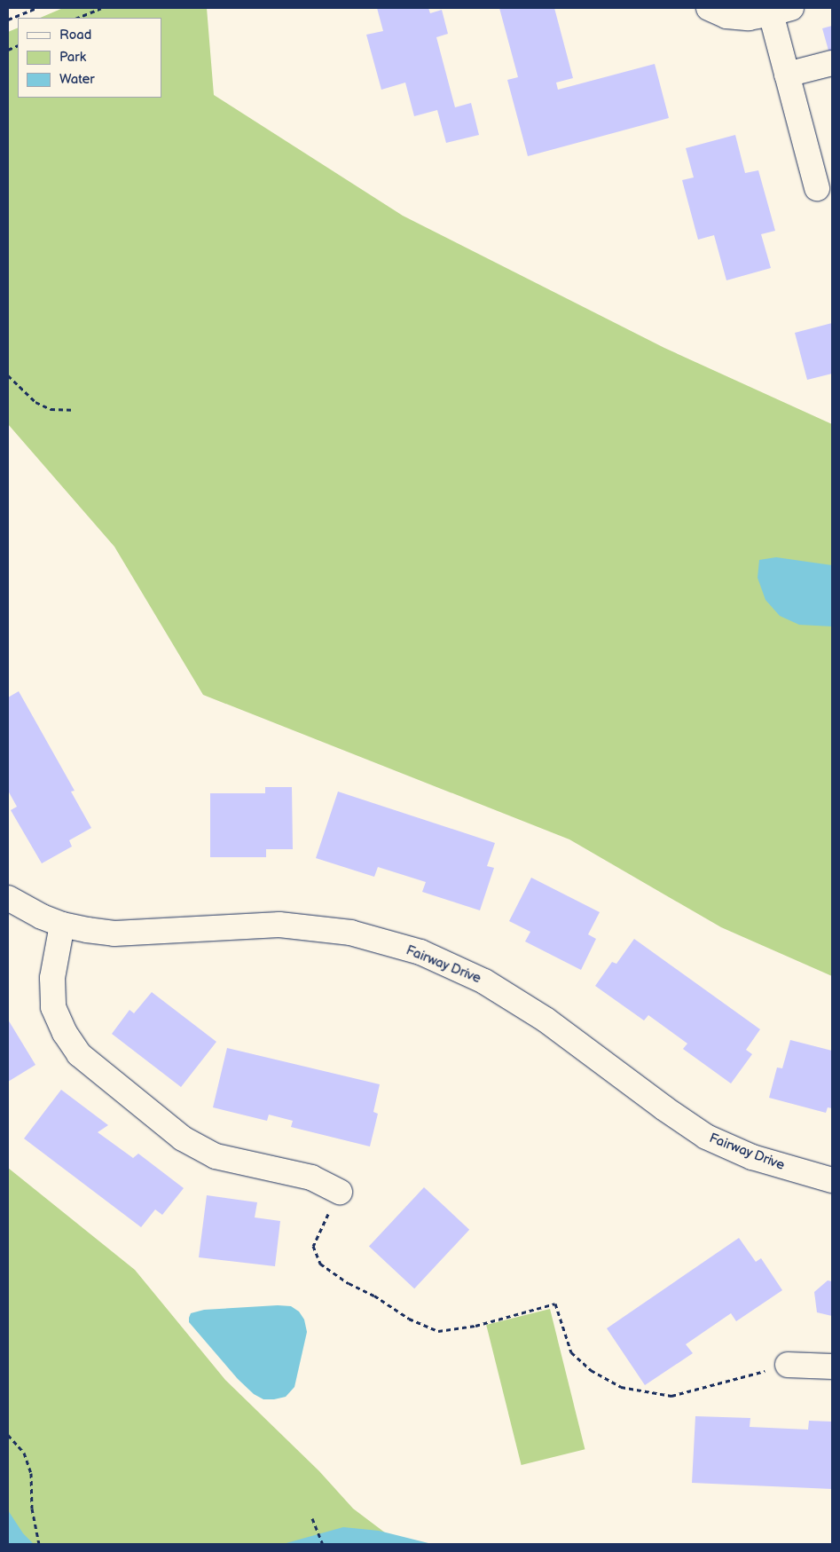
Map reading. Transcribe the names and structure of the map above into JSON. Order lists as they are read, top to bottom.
{
  "streets": {
    "street": ["Fairway Drive"]
  },
  "legend": ["Road", "Park", "Water"]
}
